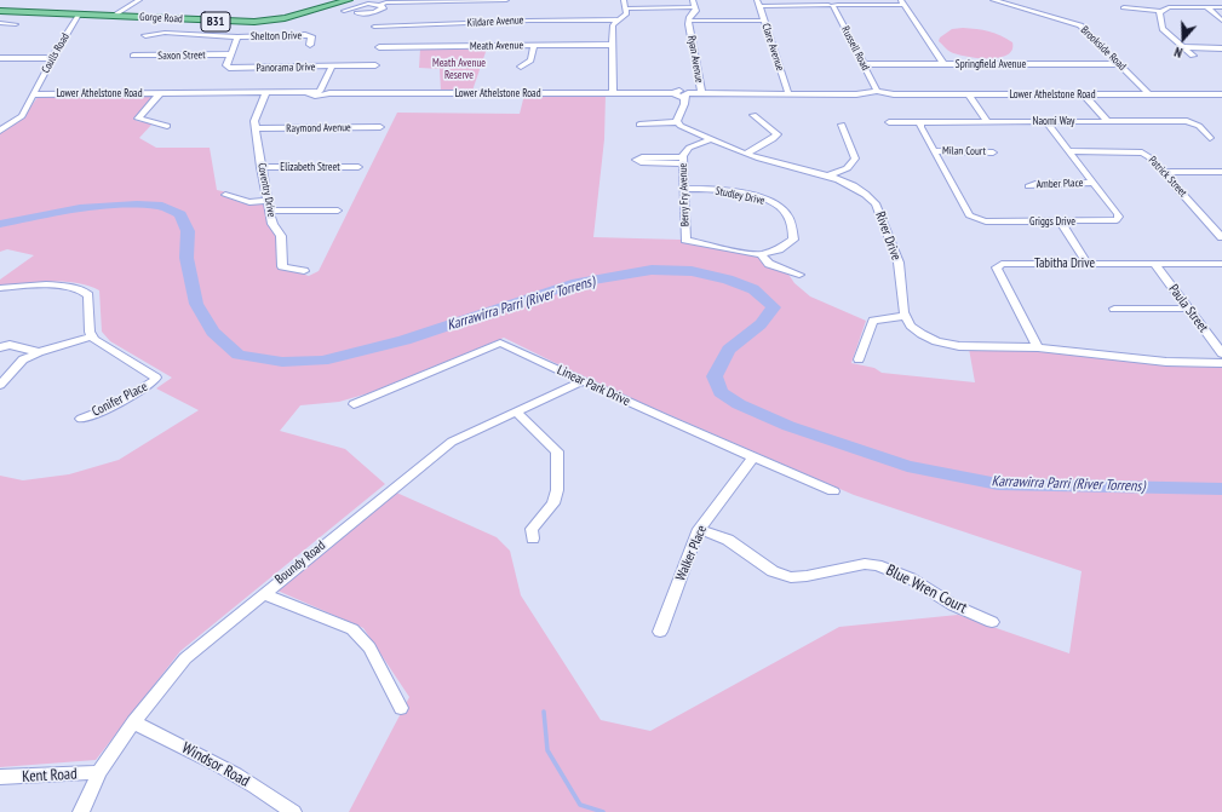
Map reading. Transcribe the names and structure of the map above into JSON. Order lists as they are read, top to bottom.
{
  "streets": {
    "main road": ["Gorge Road", "B31"],
    "street": [
      "Kildare Avenue",
      "Shelton Drive",
      "Meath Avenue",
      "Clare Avenue",
      "Russell Road",
      "Brookside Road",
      "Coulls Road",
      "Saxon Street",
      "Ryan Avenue",
      "Springfield Avenue",
      "Panorama Drive",
      "Lower Athelstone Road",
      "Naomi Way",
      "Raymond Avenue",
      "Milan Court",
      "Elizabeth Street",
      "Patrick Street",
      "Amber Place",
      "Coventry Drive",
      "Berry Fry Avenue",
      "Studley Drive",
      "Griggs Drive",
      "River Drive",
      "Tabitha Drive",
      "Paula Street",
      "Linear Park Drive",
      "Conifer Place",
      "Walker Place",
      "Boundy Road",
      "Blue Wren Court",
      "Windsor Road",
      "Kent Road"
    ]
  },
  "crossings": [
    ["Gorge Road", "Coulls Road"],
    ["Clare Avenue", "Lower Athelstone Road"],
    ["Russell Road", "Springfield Avenue"],
    ["Russell Road", "Lower Athelstone Road"],
    ["Brookside Road", "Springfield Avenue"],
    ["Brookside Road", "Lower Athelstone Road"],
    ["Coulls Road", "Lower Athelstone Road"],
    ["Saxon Street", "Panorama Drive"],
    ["Ryan Avenue", "Lower Athelstone Road"],
    ["Lower Athelstone Road", "Coventry Drive"],
    ["Naomi Way", "Griggs Drive"],
    ["Raymond Avenue", "Coventry Drive"],
    ["Milan Court", "Griggs Drive"],
    ["Elizabeth Street", "Coventry Drive"],
    ["Patrick Street", "Griggs Drive"],
    ["Amber Place", "Griggs Drive"],
    ["Berry Fry Avenue", "Studley Drive"],
    ["Berry Fry Avenue", "River Drive"],
    ["Tabitha Drive", "Paula Street"],
    ["Linear Park Drive", "Walker Place"],
    ["Linear Park Drive", "Boundy Road"],
    ["Walker Place", "Blue Wren Court"],
    ["Boundy Road", "Windsor Road"],
    ["Boundy Road", "Kent Road"]
  ],
  "water": ["Karrawirra Parri (River Torrens)"],
  "parks": ["Meath Avenue Reserve"],
  "north": "bottom"
}
